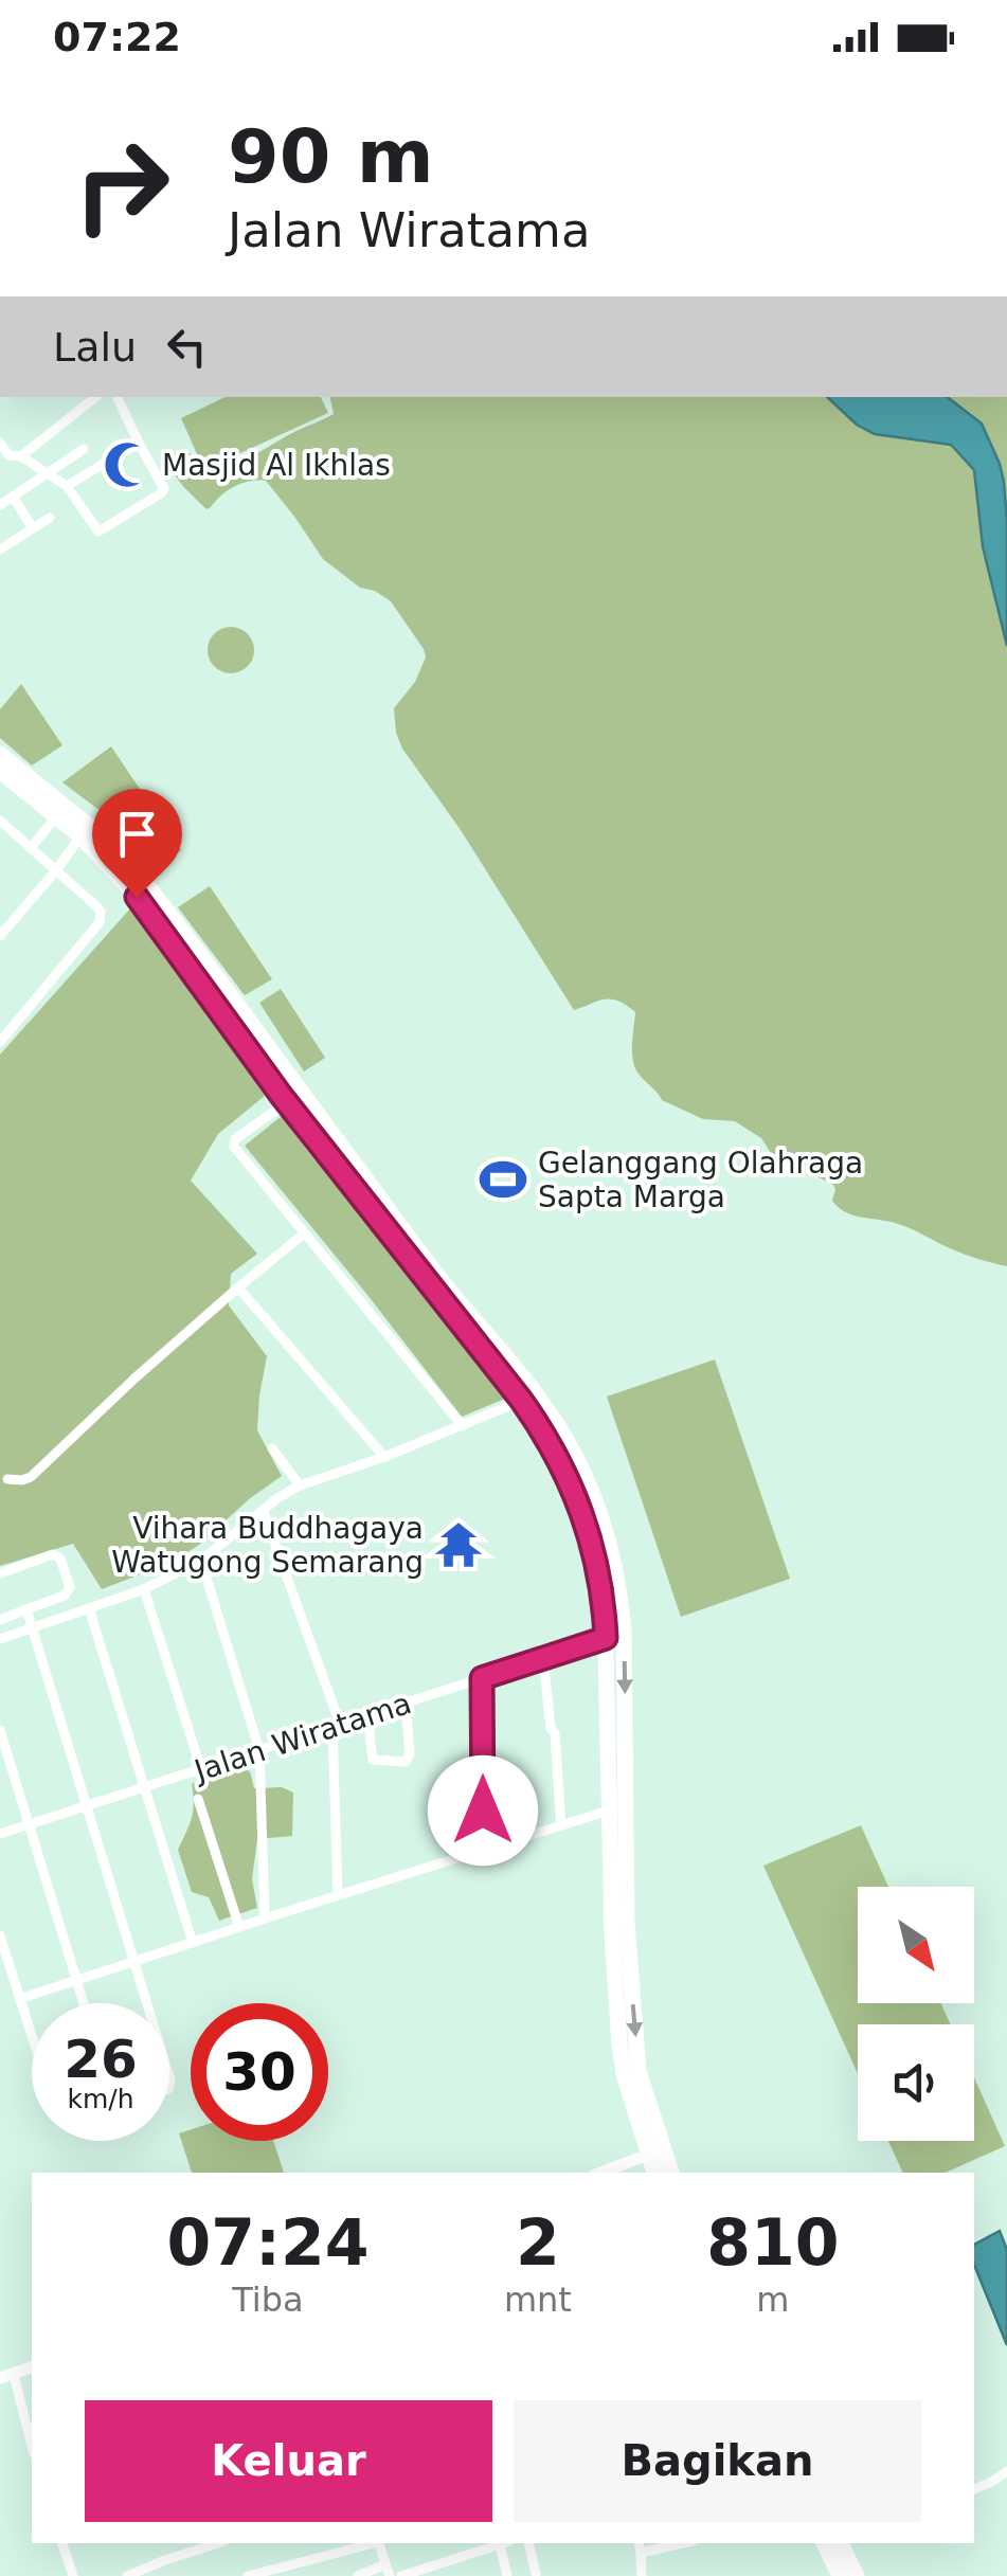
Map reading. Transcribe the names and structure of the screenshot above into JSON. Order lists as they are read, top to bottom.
{
  "streets": {
    "street": ["Jalan Wiratama"]
  },
  "places": {
    "mosque": ["Masjid Al Ikhlas"],
    "sports": ["Gelanggang Olahraga Sapta Marga"],
    "temple": ["Vihara Buddhagaya Watugong Semarang"]
  },
  "north": "bottom right",
  "page": {
    "status": "07:22",
    "turn": ["90 m", "Jalan Wiratama"],
    "then": "Lalu",
    "speed": "26 km/h",
    "limit": "30",
    "eta": [
      "07:24",
      "Tiba",
      "2",
      "mnt",
      "810",
      "m"
    ],
    "buttons": ["Keluar", "Bagikan"]
  }
}
